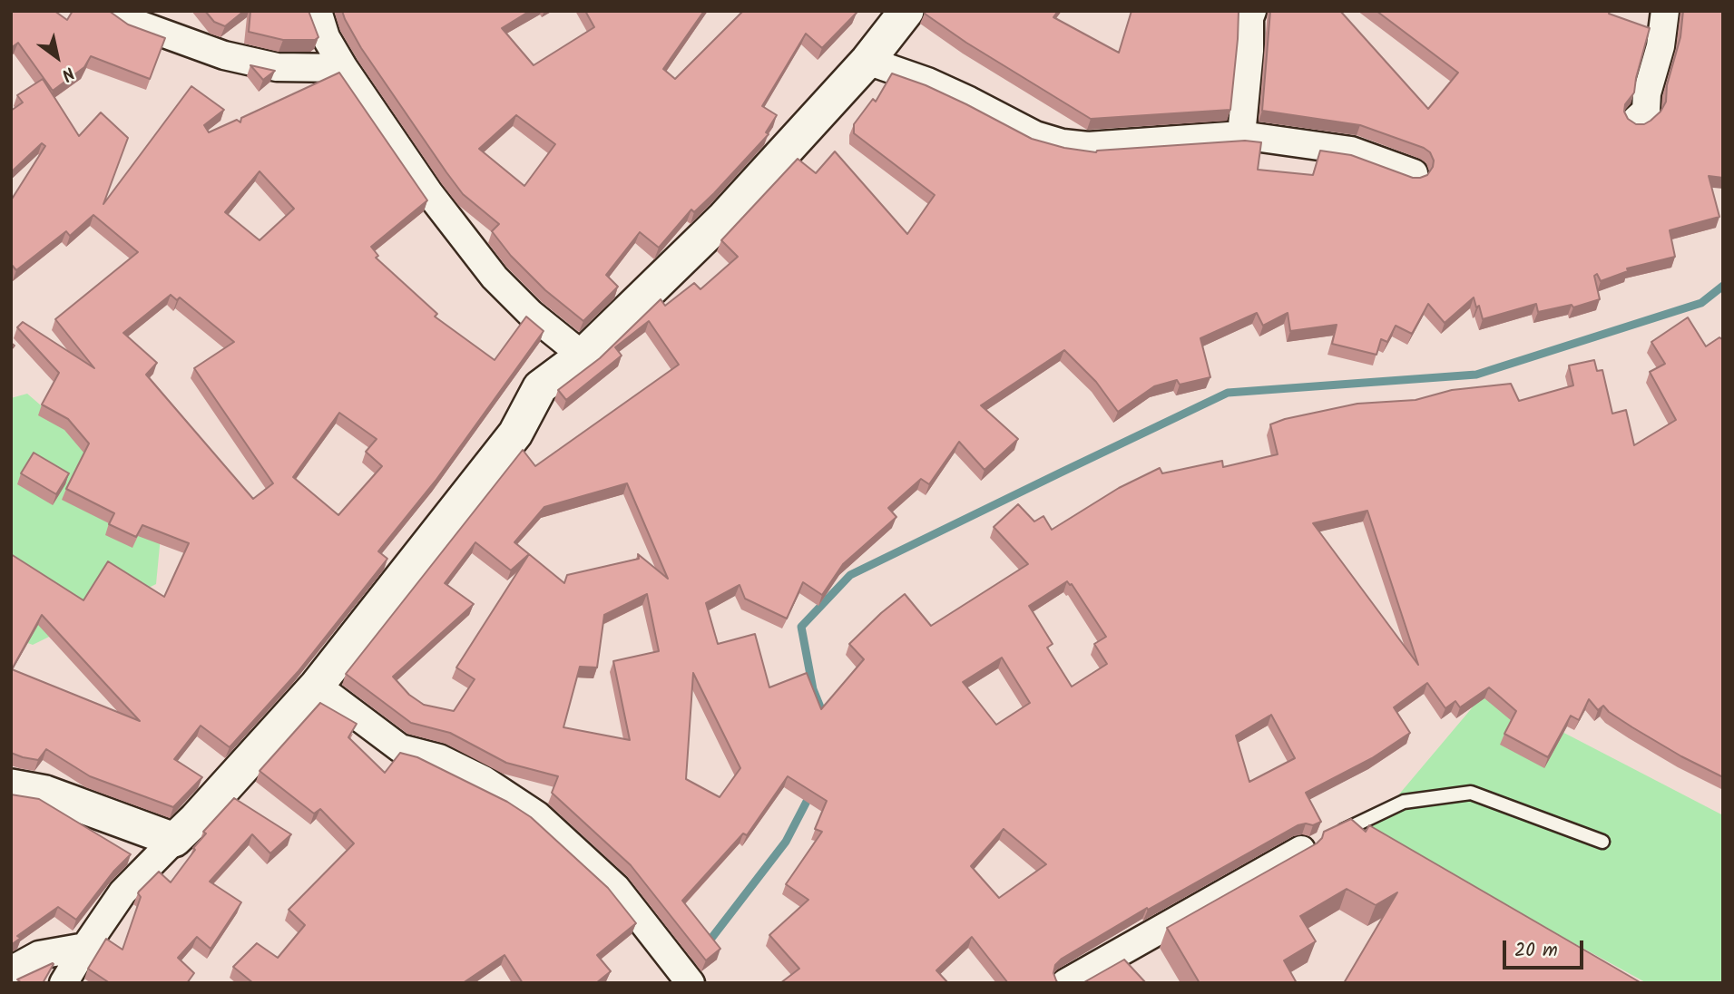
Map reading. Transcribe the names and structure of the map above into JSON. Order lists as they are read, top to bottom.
{
  "scale_bar": "20 m",
  "north": "bottom right"
}
